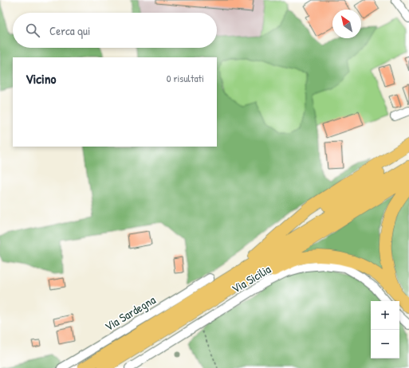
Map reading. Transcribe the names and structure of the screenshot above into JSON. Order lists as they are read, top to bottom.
{
  "streets": {
    "street": ["Via Sicilia", "Via Sardegna"]
  },
  "north": "top left",
  "page": {
    "search": "Cerca qui",
    "heading": ["Vicino", "0 risultati"],
    "map_buttons": ["+", "−"]
  }
}
